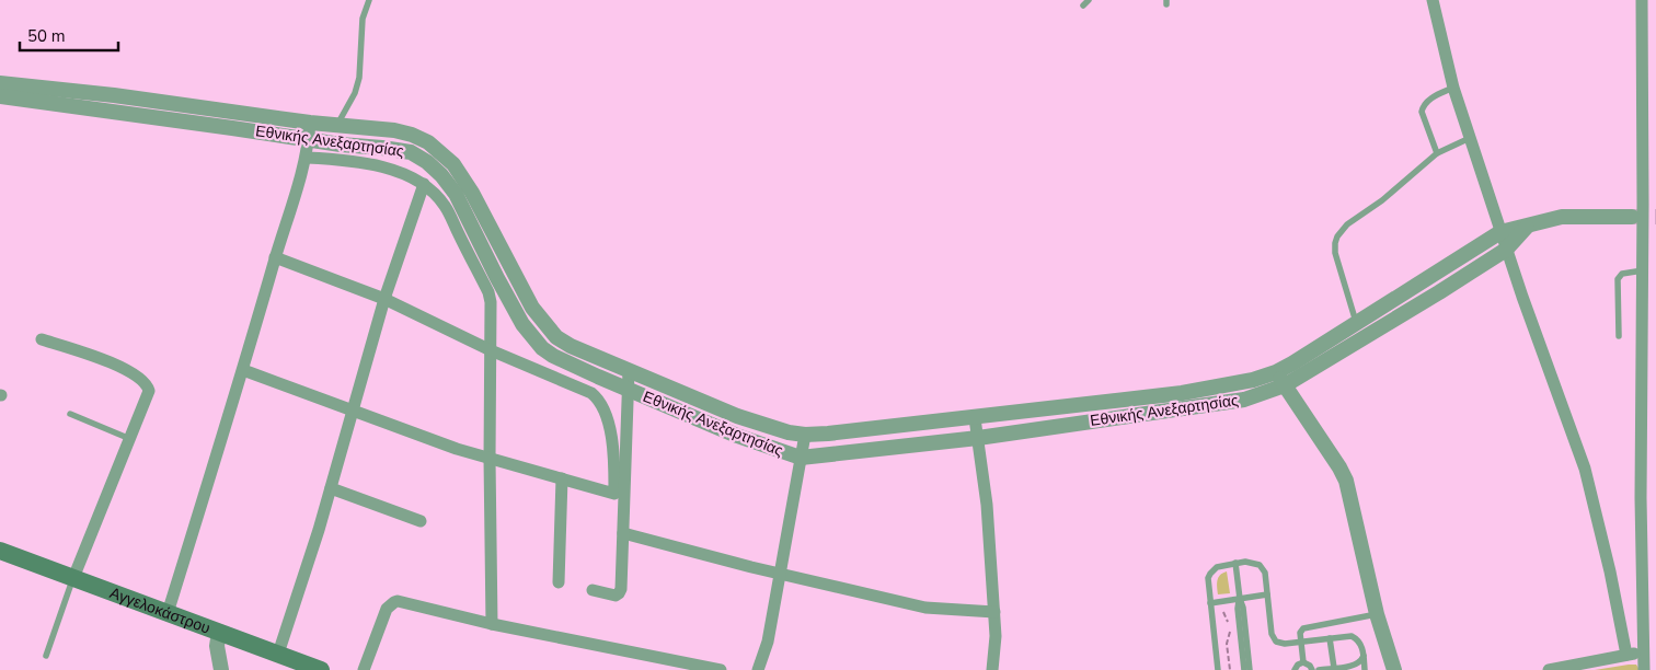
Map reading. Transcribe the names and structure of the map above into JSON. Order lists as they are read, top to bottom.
{
  "streets": {
    "main road": ["Αγγελοκάστρου"],
    "street": ["Εθνικής Ανεξαρτησίας"]
  },
  "scale_bar": "50 m"
}
